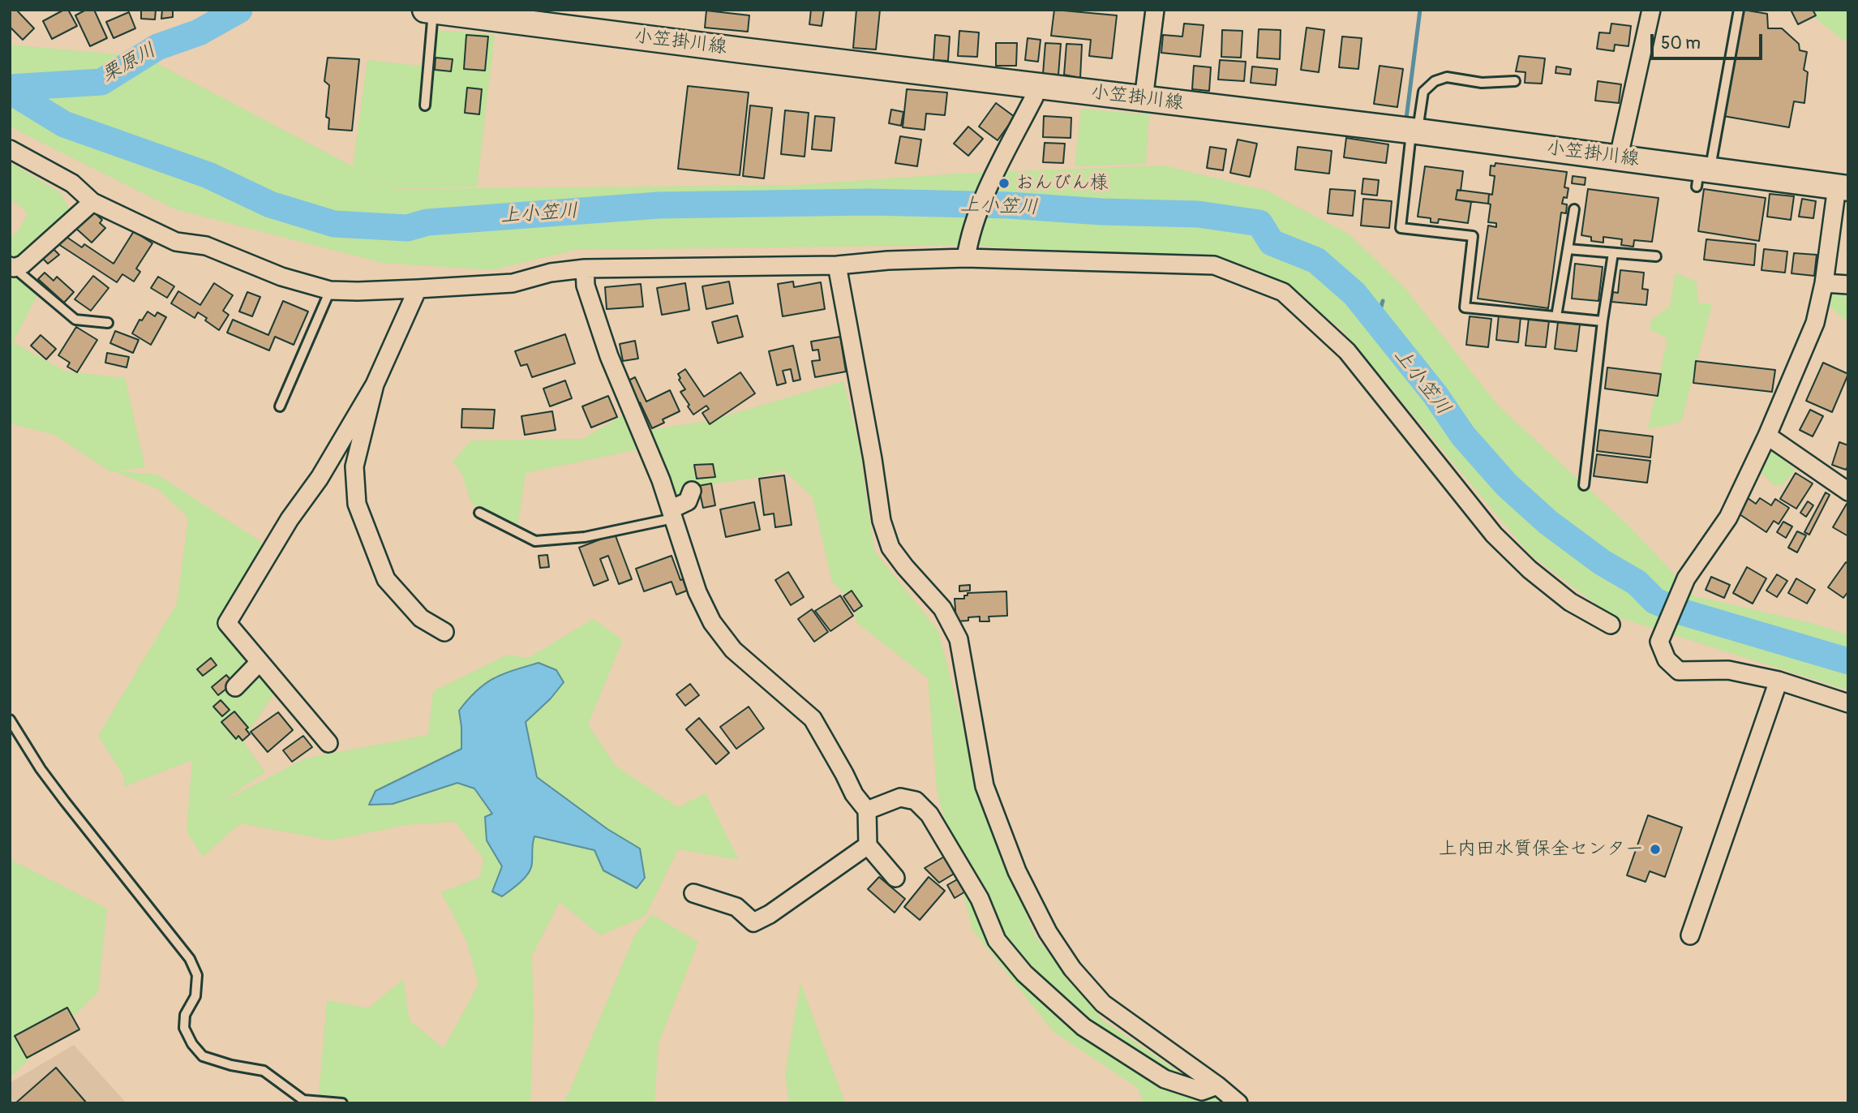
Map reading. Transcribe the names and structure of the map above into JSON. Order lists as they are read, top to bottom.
{
  "streets": {
    "main road": ["小笠掛川線"]
  },
  "water": ["栗原川", "上小笠川"],
  "places": ["おんびん様", "上内田水質保全センター"],
  "scale_bar": "50 m"
}
